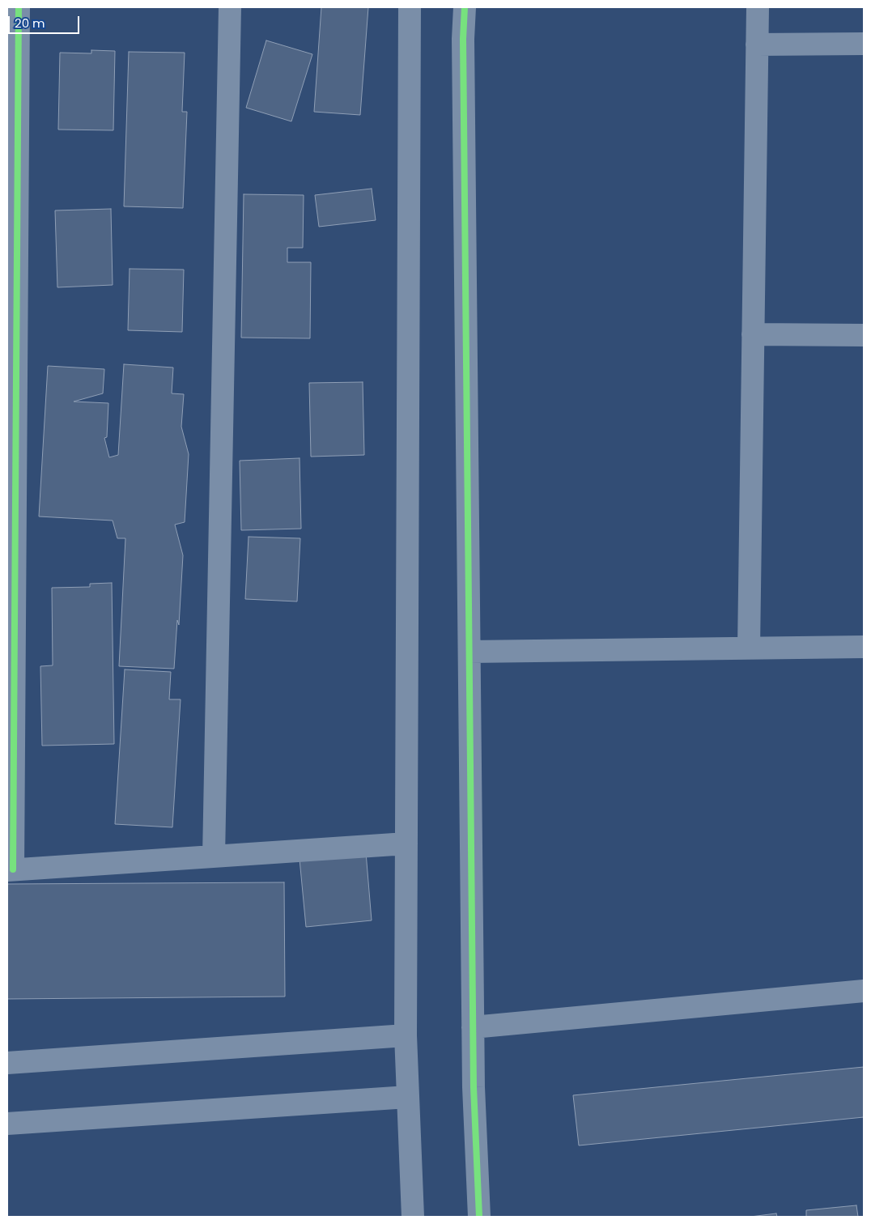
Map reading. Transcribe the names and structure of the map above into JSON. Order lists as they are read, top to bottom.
{
  "scale_bar": "20 m"
}
